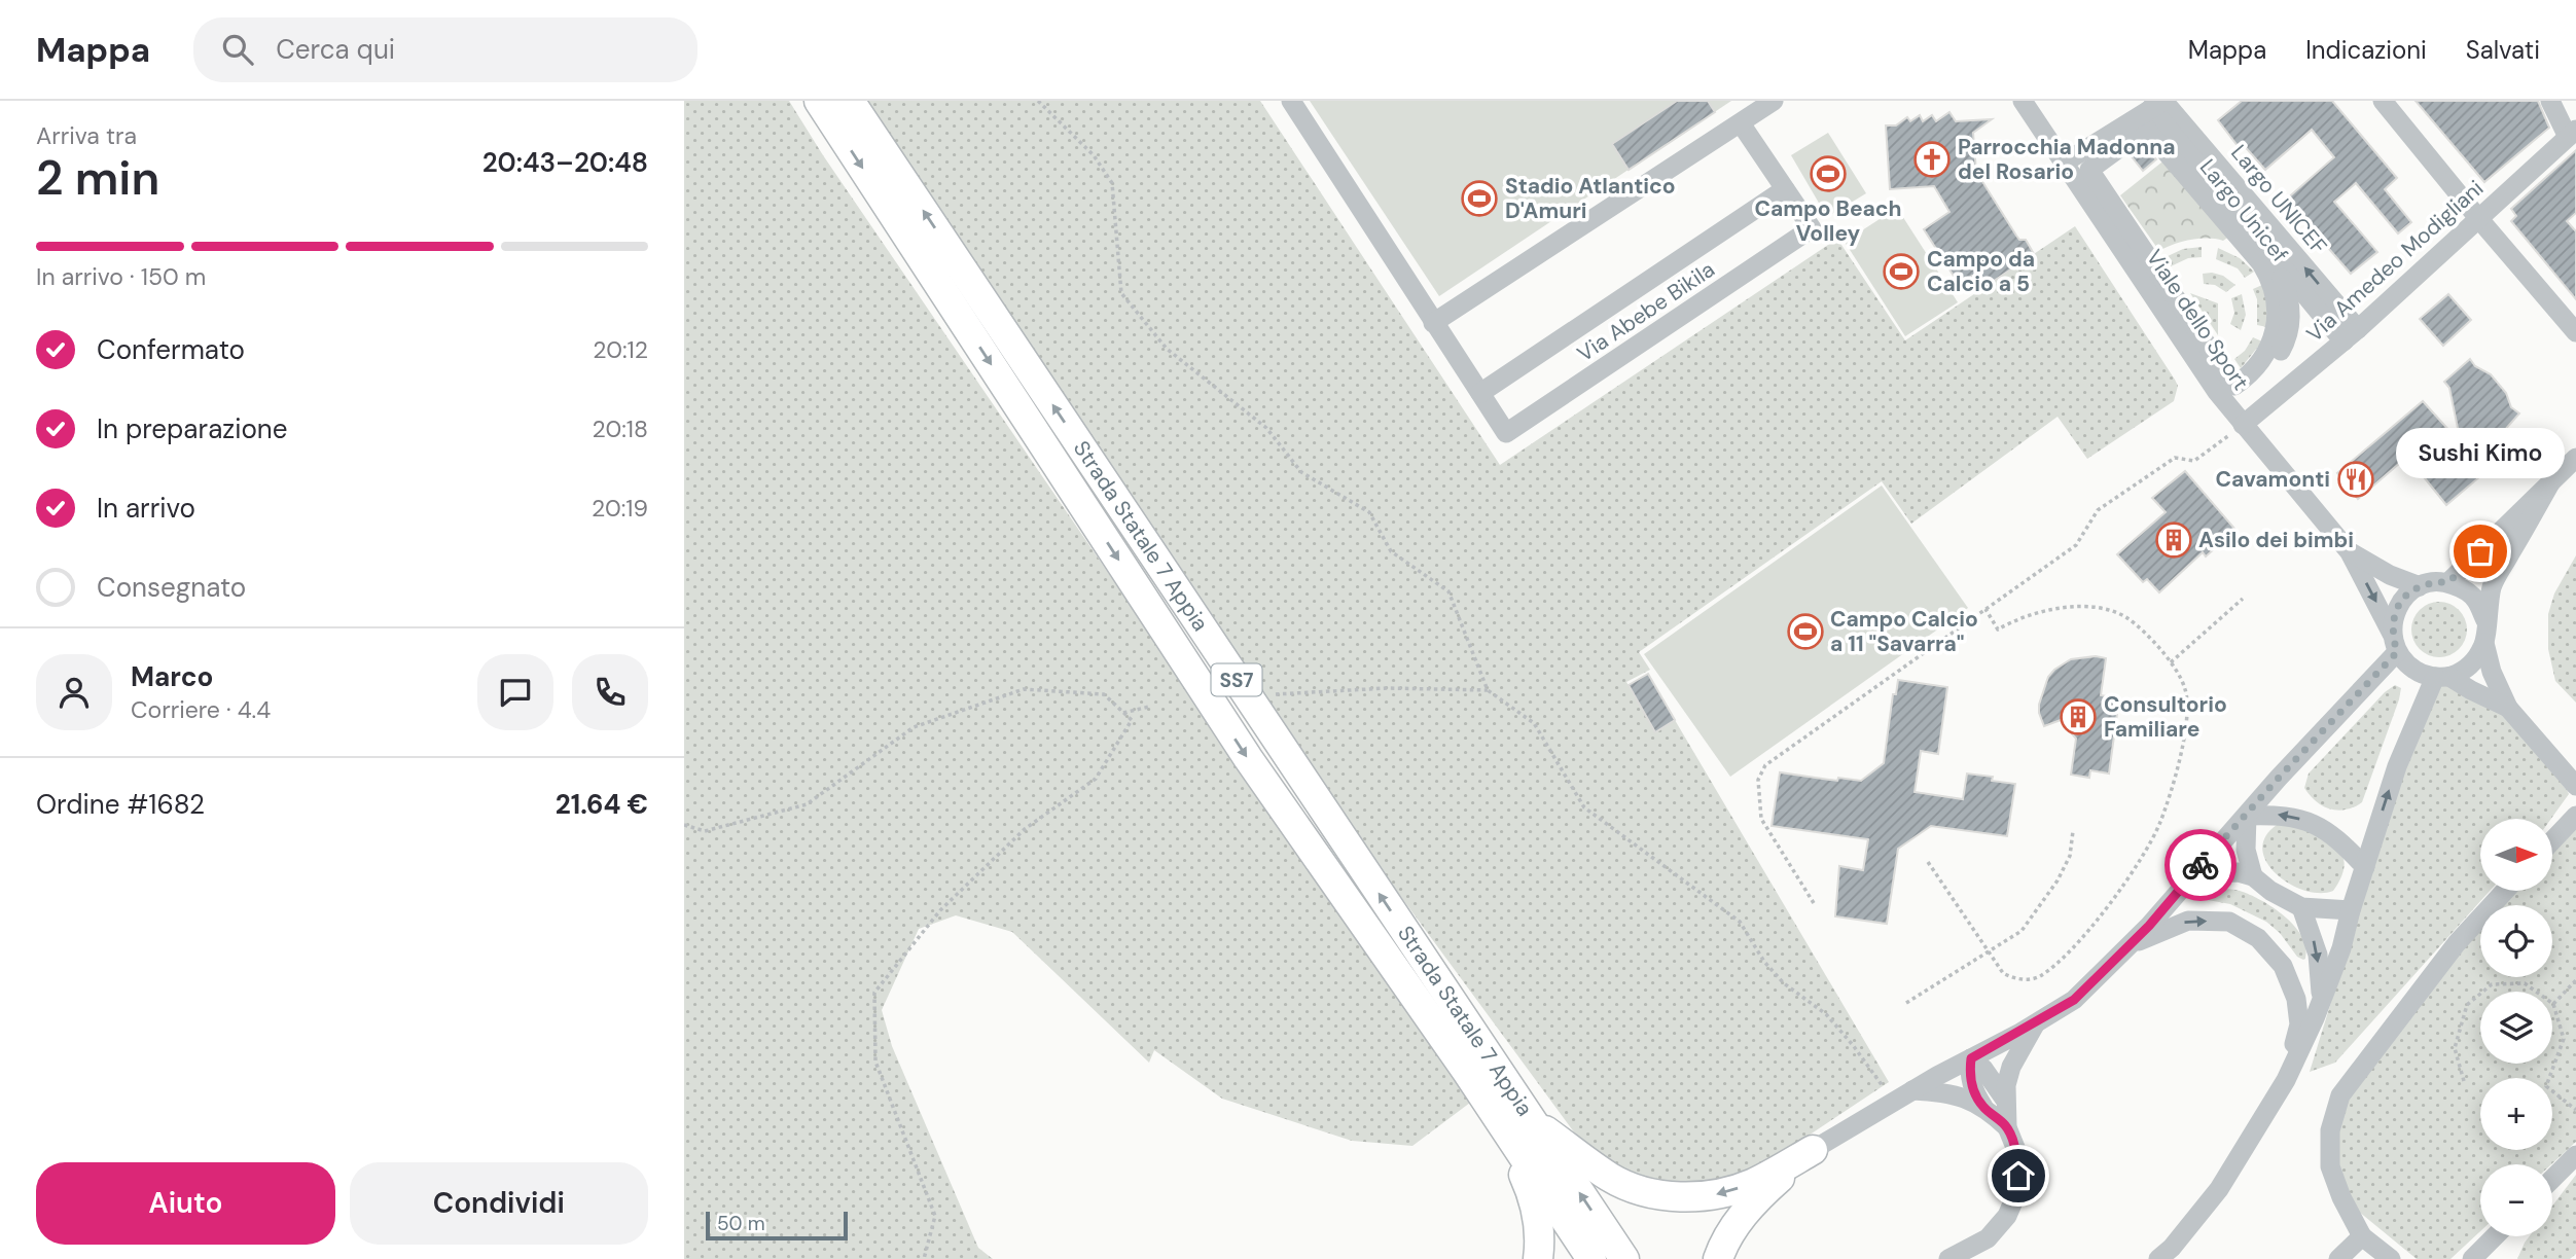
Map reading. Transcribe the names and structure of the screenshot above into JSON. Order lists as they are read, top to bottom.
{
  "streets": {
    "highway": ["Strada Statale 7 Appia", "SS7"],
    "street": [
      "Largo UNICEF",
      "Largo Unicef",
      "Via Amedeo Modigliani",
      "Via Abebe Bikila",
      "Viale dello Sport"
    ]
  },
  "crossings": [
    ["Largo UNICEF", "Via Amedeo Modigliani"],
    ["Largo UNICEF", "Viale dello Sport"],
    ["Via Amedeo Modigliani", "Viale dello Sport"]
  ],
  "places": {
    "church": ["Parrocchia Madonna del Rosario"],
    "sports": [
      "Campo Beach Volley",
      "Stadio Atlantico D'Amuri",
      "Campo da Calcio a 5",
      "Campo Calcio a 11 \"Savarra\""
    ],
    "restaurant": ["Cavamonti"],
    "building": ["Asilo dei bimbi", "Consultorio Familiare"],
    "other": ["Sushi Kimo"]
  },
  "scale_bar": "50 m",
  "north": "right",
  "page": {
    "header": "Mappa",
    "search": "Cerca qui",
    "nav": ["Mappa", "Indicazioni", "Salvati"],
    "heading": ["2 min", "Arriva tra", "20:43–20:48"],
    "panel": [
      "Marco",
      "Corriere · 4.4",
      "Ordine #1682",
      "21.64 €"
    ],
    "bar": "In arrivo · 150 m",
    "list": [
      ["Confermato", "20:12"],
      ["In preparazione", "20:18"],
      ["In arrivo", "20:19"],
      "Consegnato"
    ],
    "bubble": "Sushi Kimo",
    "map_buttons": ["+", "−"],
    "buttons": ["Aiuto", "Condividi"],
    "scale": "50 m"
  }
}
